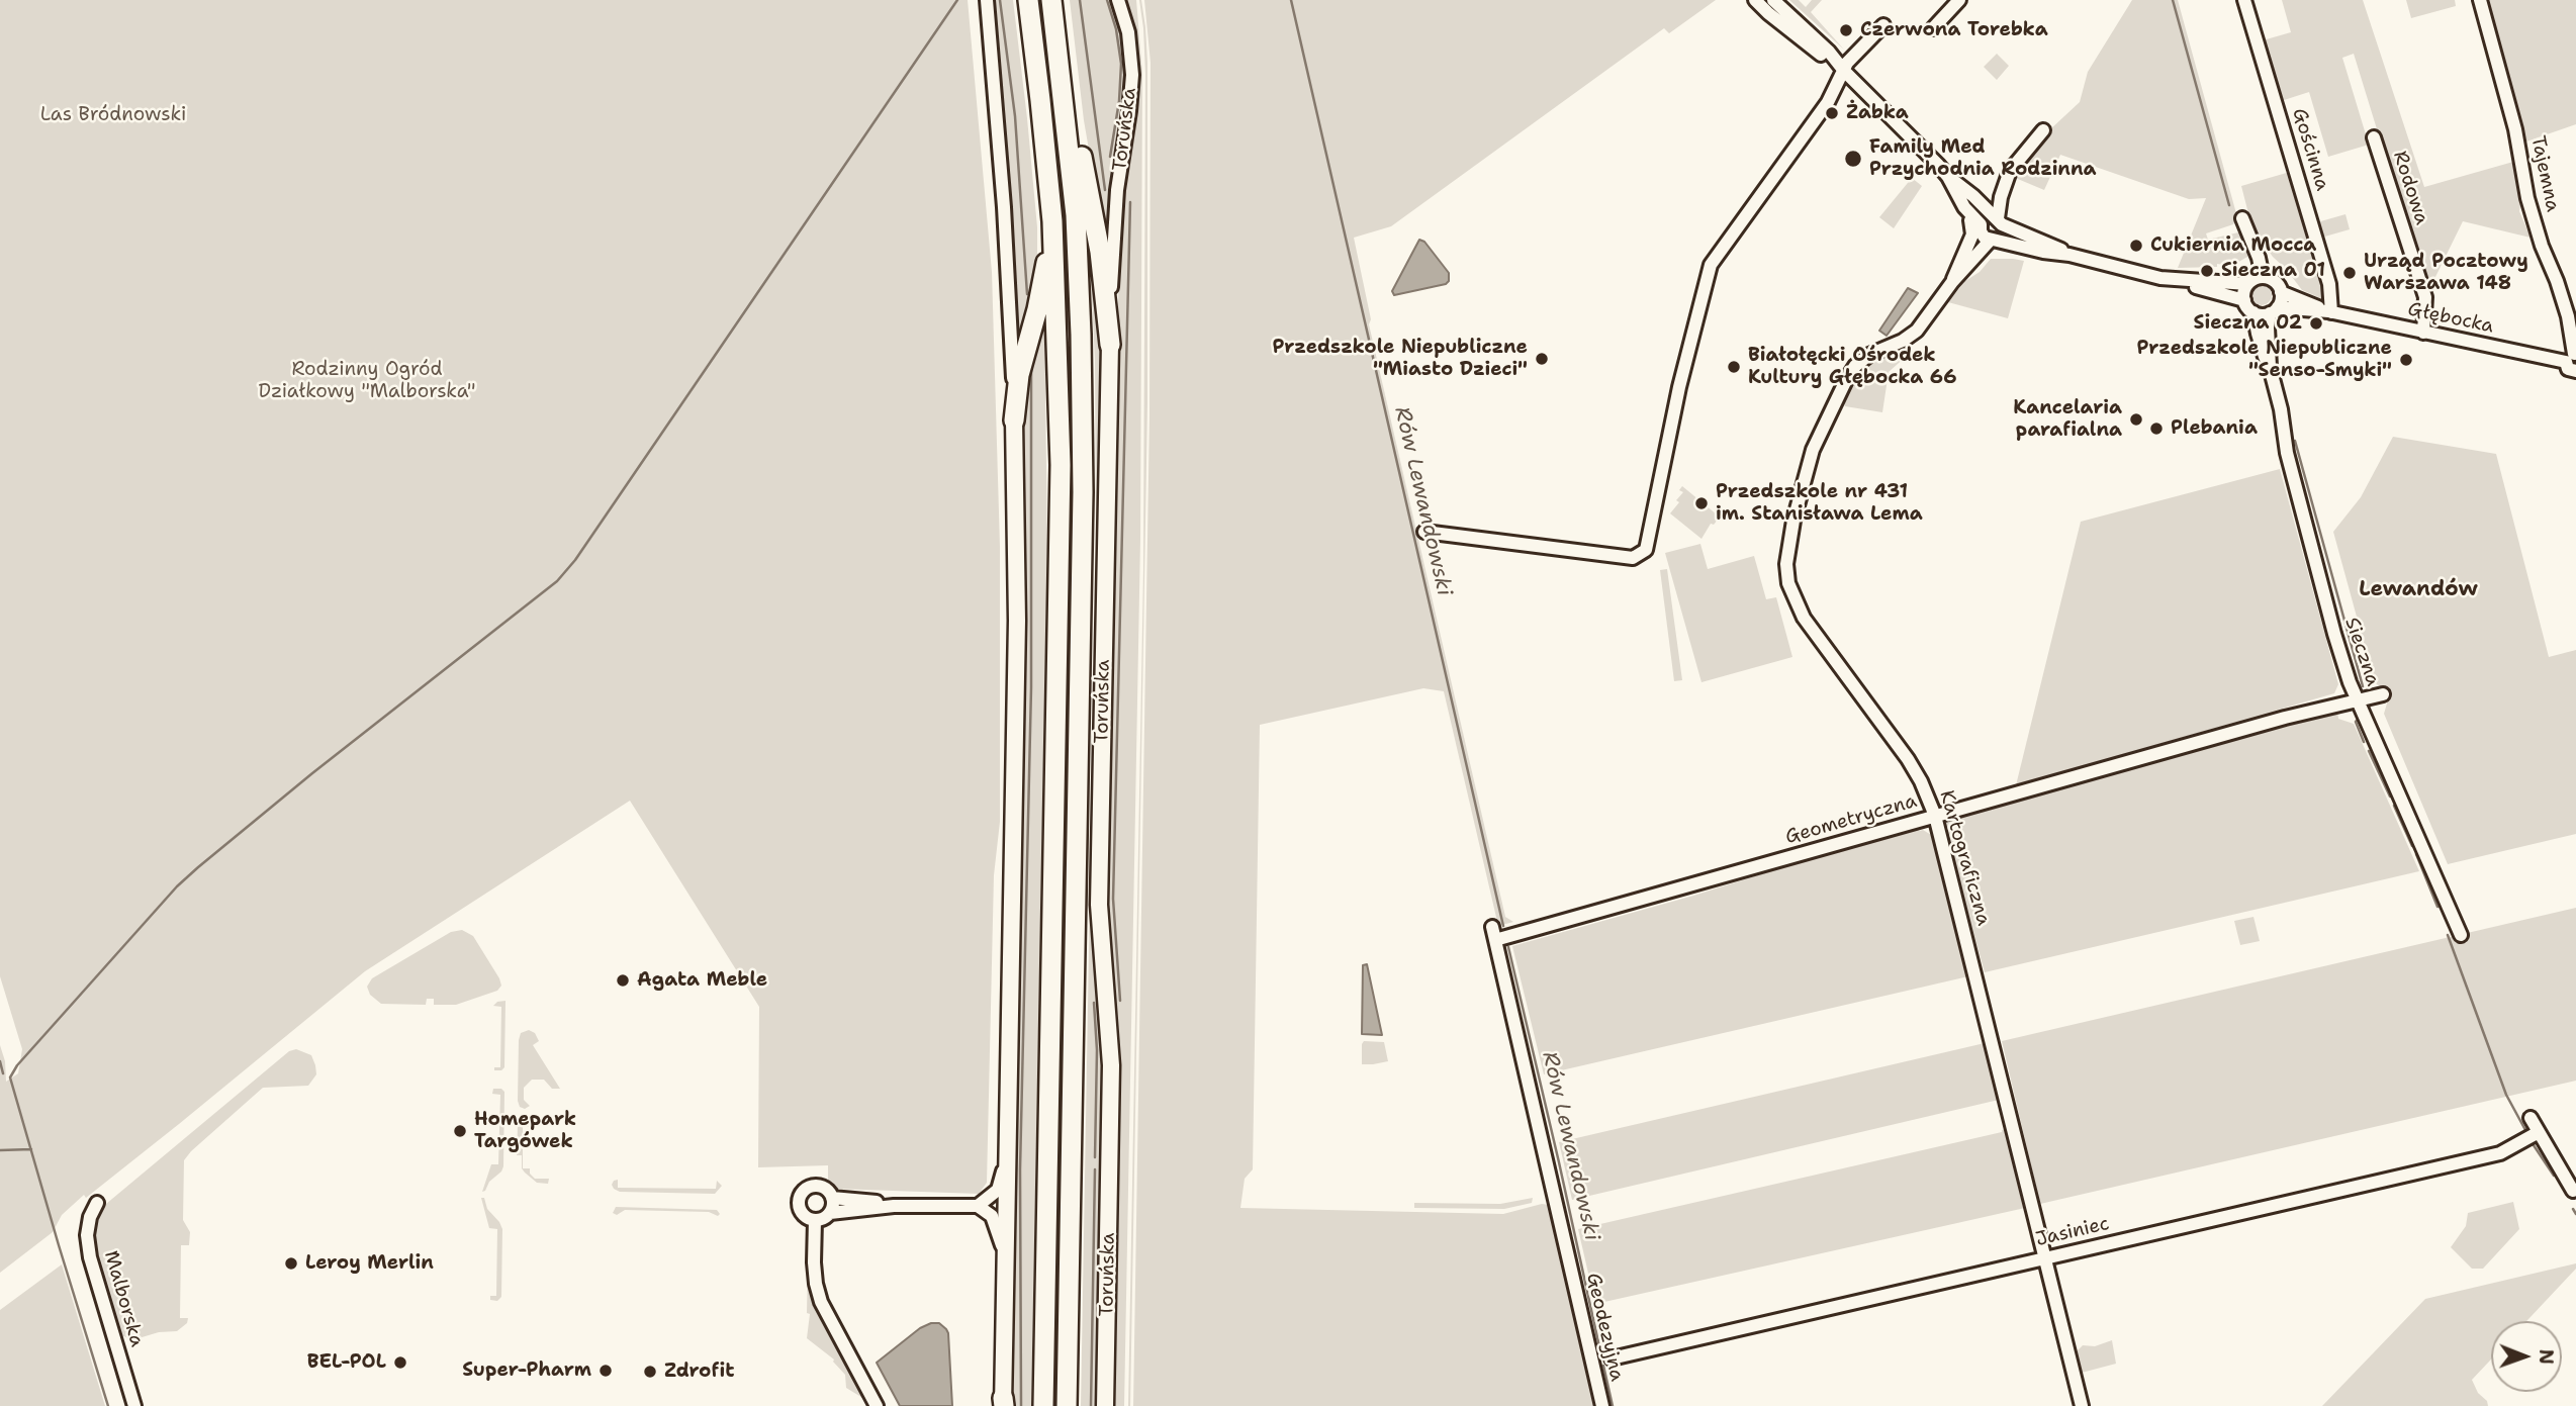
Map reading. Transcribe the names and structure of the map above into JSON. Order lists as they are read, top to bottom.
{
  "streets": {
    "highway": ["Toruńska"],
    "street": [
      "Gościnna",
      "Tajemna",
      "Rodowa",
      "Głębocka",
      "Sieczna",
      "Geometryczna",
      "Kartograficzna",
      "Jasiniec",
      "Malborska",
      "Geodezyjna"
    ]
  },
  "crossings": [
    ["Gościnna", "Głębocka"],
    ["Tajemna", "Głębocka"],
    ["Rodowa", "Głębocka"],
    ["Głębocka", "Sieczna"],
    ["Sieczna", "Geometryczna"],
    ["Geometryczna", "Kartograficzna"],
    ["Geometryczna", "Geodezyjna"],
    ["Kartograficzna", "Jasiniec"]
  ],
  "districts": ["Lewandów"],
  "water": ["Rów Lewandowski"],
  "parks": ["Las Bródnowski", "Rodzinny Ogród Działkowy \"Malborska\""],
  "places": [
    "Czerwona Torebka",
    "Żabka",
    "Family Med Przychodnia Rodzinna",
    "Cukiernia Mocca",
    "Sieczna 01",
    "Urząd Pocztowy Warszawa 148",
    "Sieczna 02",
    "Przedszkole Niepubliczne \"Miasto Dzieci\"",
    "Przedszkole Niepubliczne \"Senso-Smyki\"",
    "Białołęcki Ośrodek Kultury Głębocka 66",
    "Kancelaria parafialna",
    "Plebania",
    "Przedszkole nr 431 im. Stanisława Lema",
    "Agata Meble",
    "Homepark Targówek",
    "Leroy Merlin",
    "BEL-POL",
    "Super-Pharm",
    "Zdrofit"
  ],
  "north": "right"
}
